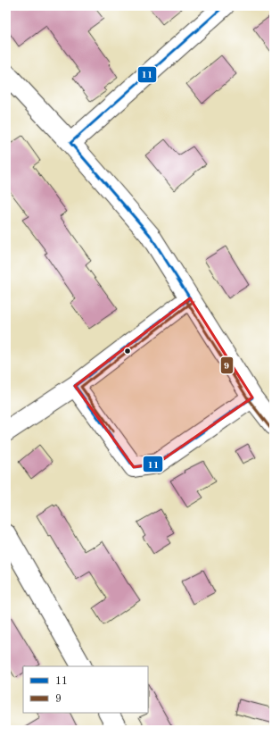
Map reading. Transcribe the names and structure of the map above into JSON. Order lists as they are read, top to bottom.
{
  "lines": ["transit line 11", "transit line 9"],
  "legend": ["11", "9"]
}
